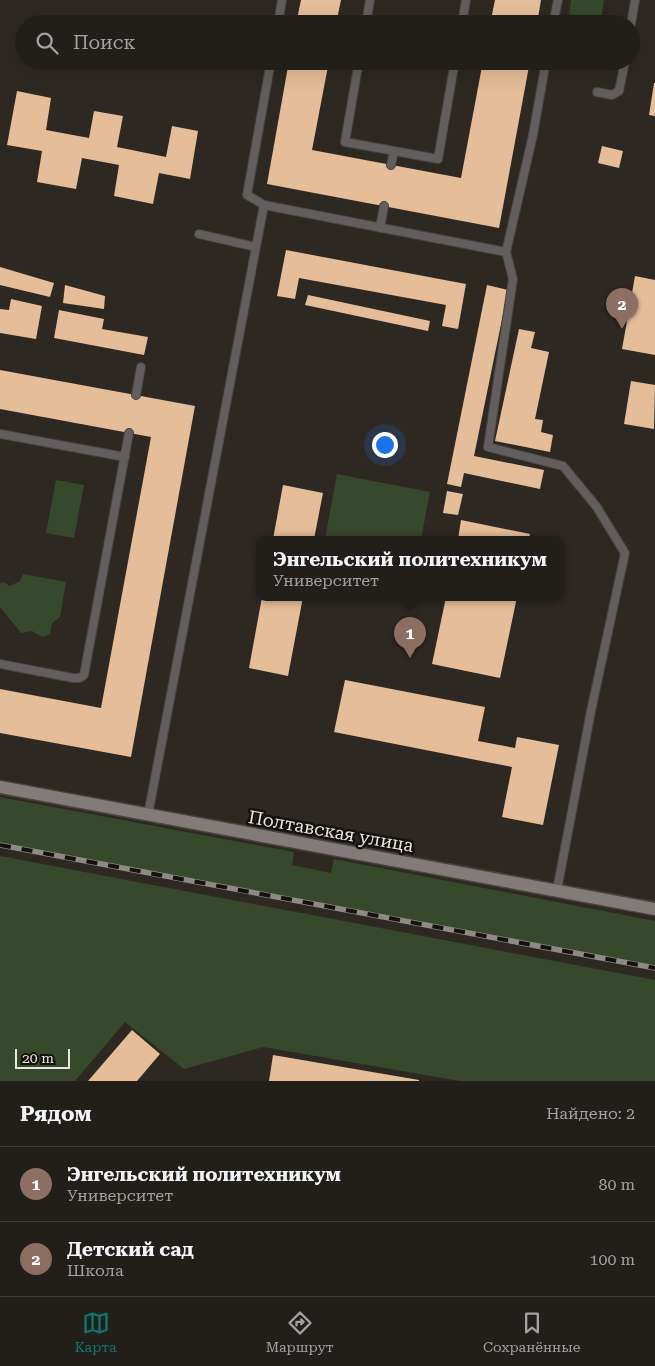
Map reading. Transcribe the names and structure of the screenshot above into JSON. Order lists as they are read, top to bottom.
{
  "streets": {
    "street": ["Полтавская улица"]
  },
  "scale_bar": "20 m",
  "page": {
    "search": "Поиск",
    "pins": ["2", "1"],
    "popup": ["Энгельский политехникум", "Университет"],
    "scale": "20 m",
    "heading": ["Рядом", "Найдено: 2"],
    "list": [
      {
        "mark": "1",
        "name": "Энгельский политехникум",
        "note": "Университет",
        "value": "80 m"
      },
      {
        "mark": "2",
        "name": "Детский сад",
        "note": "Школа",
        "value": "100 m"
      }
    ],
    "nav": ["Карта", "Маршрут", "Сохранённые"]
  }
}
